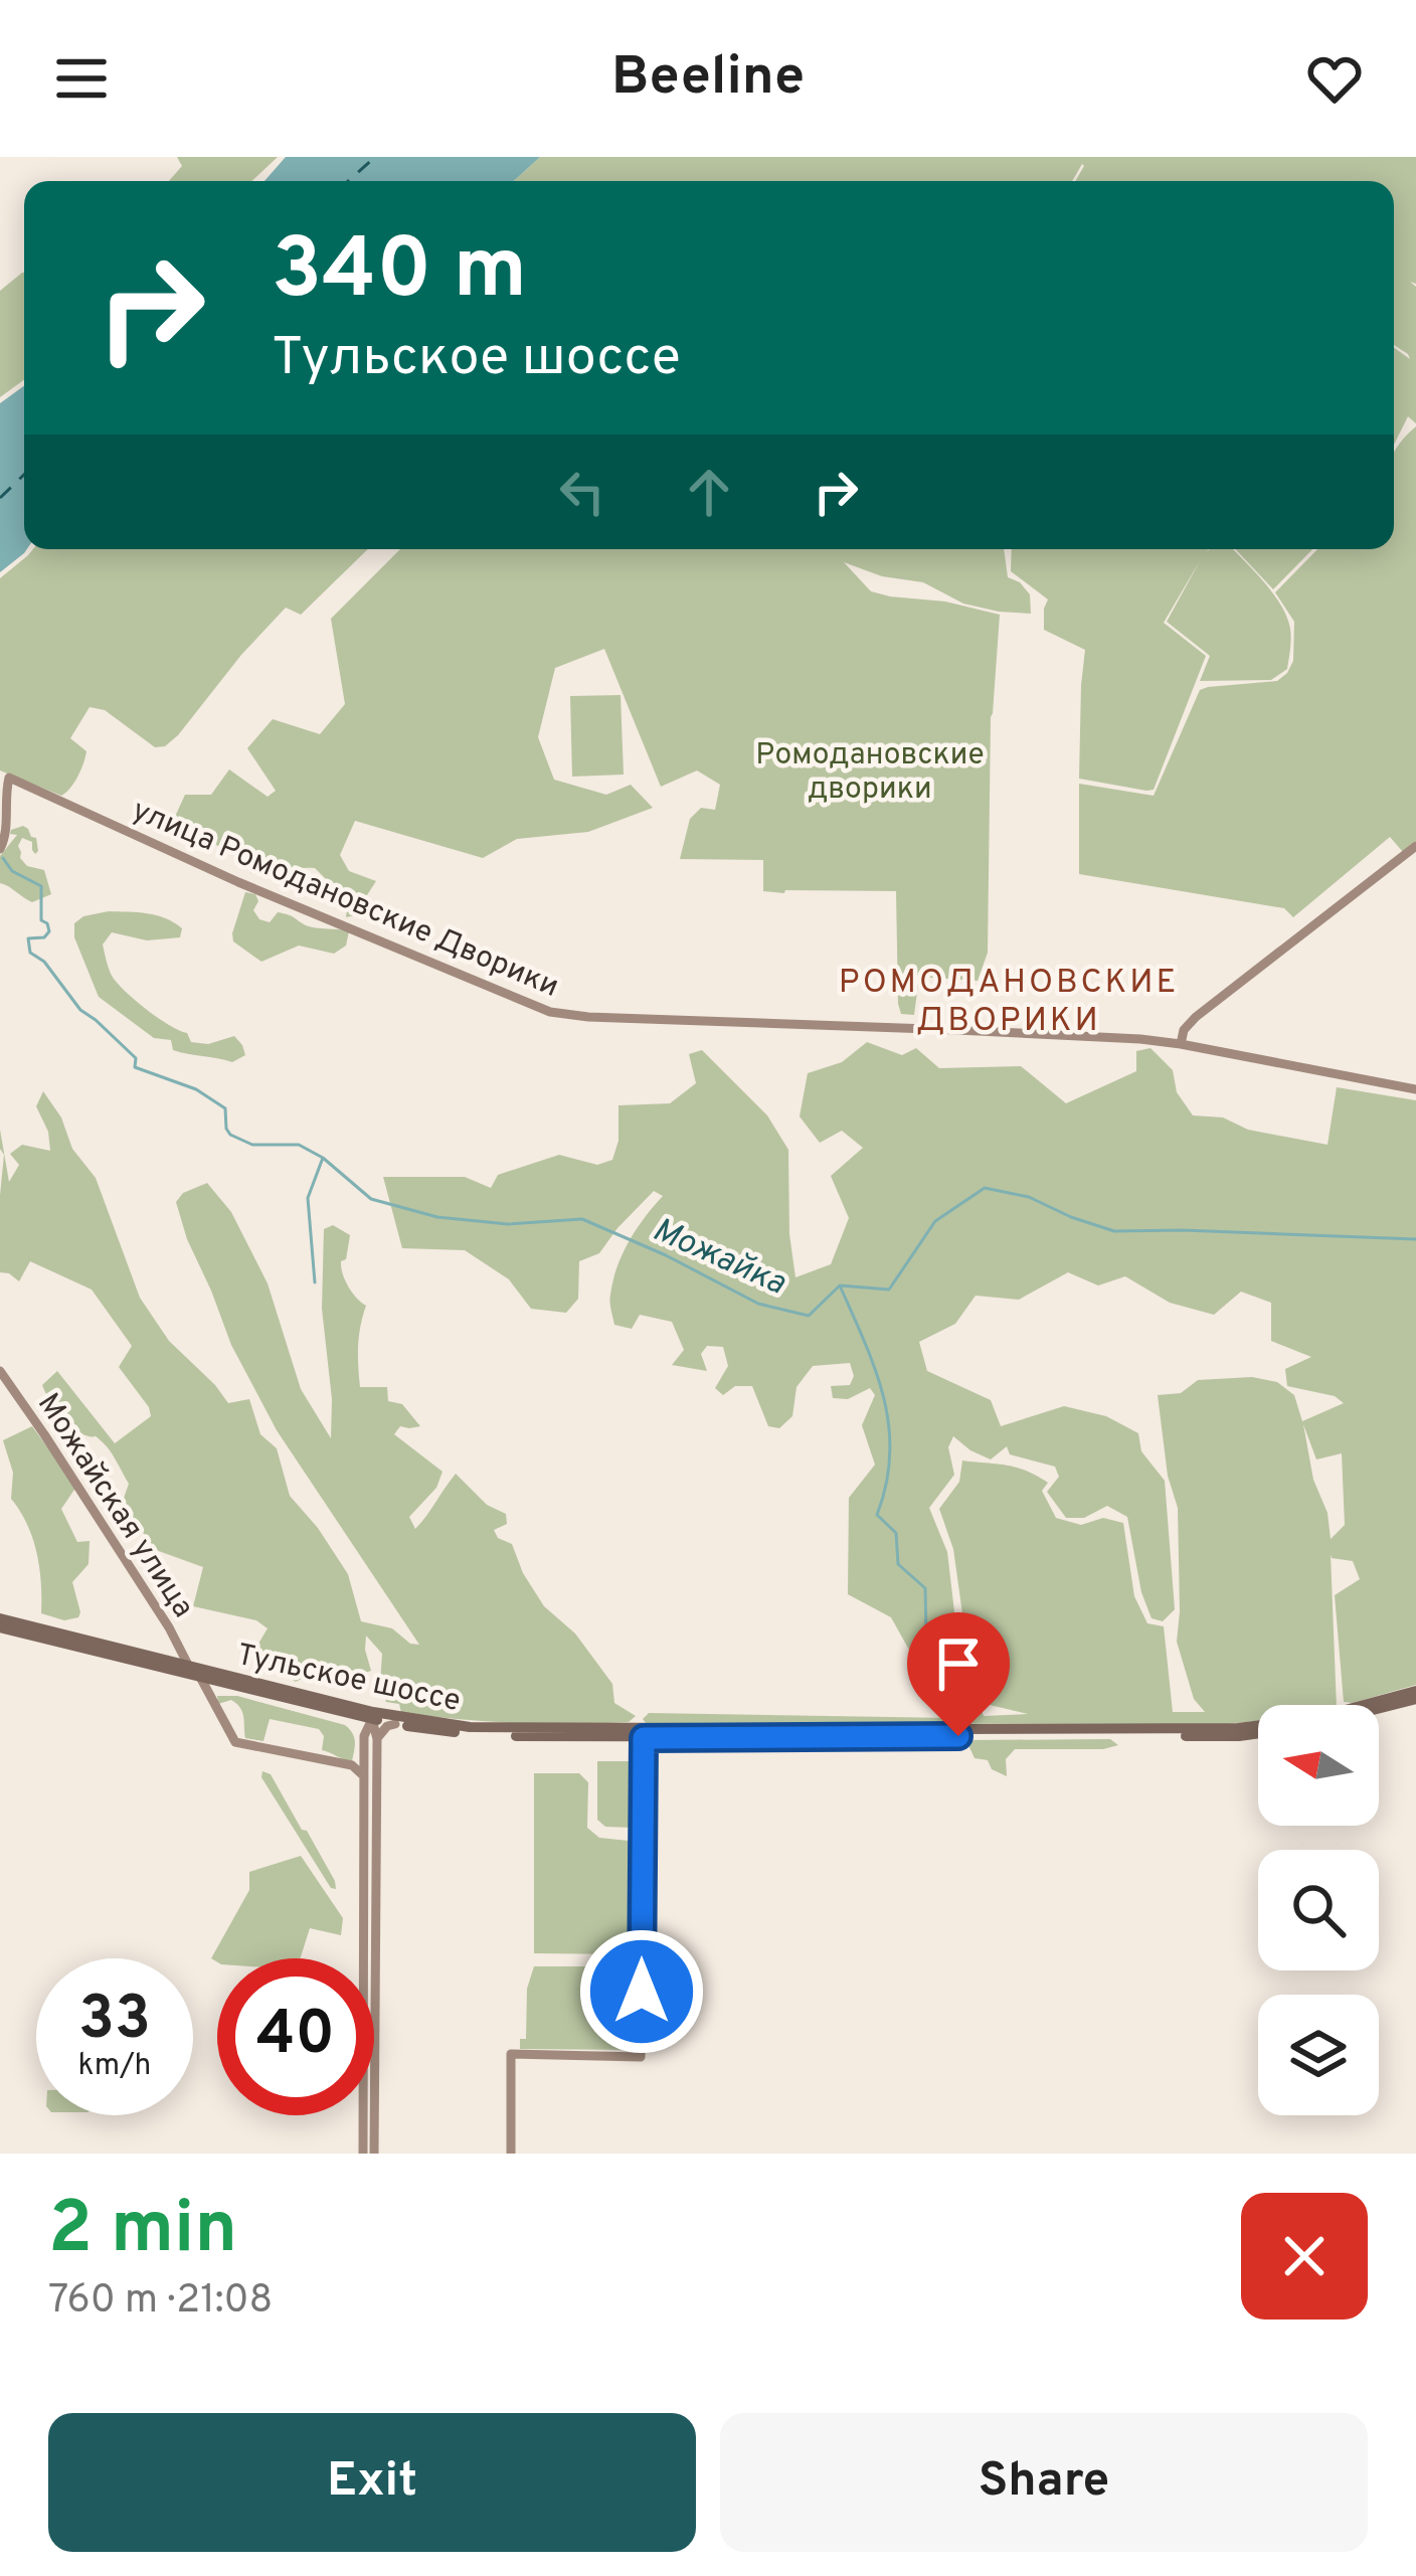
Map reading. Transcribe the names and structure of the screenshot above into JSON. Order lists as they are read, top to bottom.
{
  "streets": {
    "main road": ["Тульское шоссе"],
    "street": ["улица Ромодановские Дворики", "Можайская улица"]
  },
  "crossings": [
    ["Можайская улица", "Тульское шоссе"]
  ],
  "districts": ["РОМОДАНОВСКИЕ ДВОРИКИ"],
  "water": ["Можайка"],
  "parks": ["Ромодановские дворики"],
  "north": "left",
  "page": {
    "header": "Beeline",
    "turn": ["340 m", "Тульское шоссе"],
    "speed": "33 km/h",
    "limit": "40",
    "heading": ["2 min", "760 m · 21:08"],
    "buttons": ["Exit", "Share"]
  }
}
